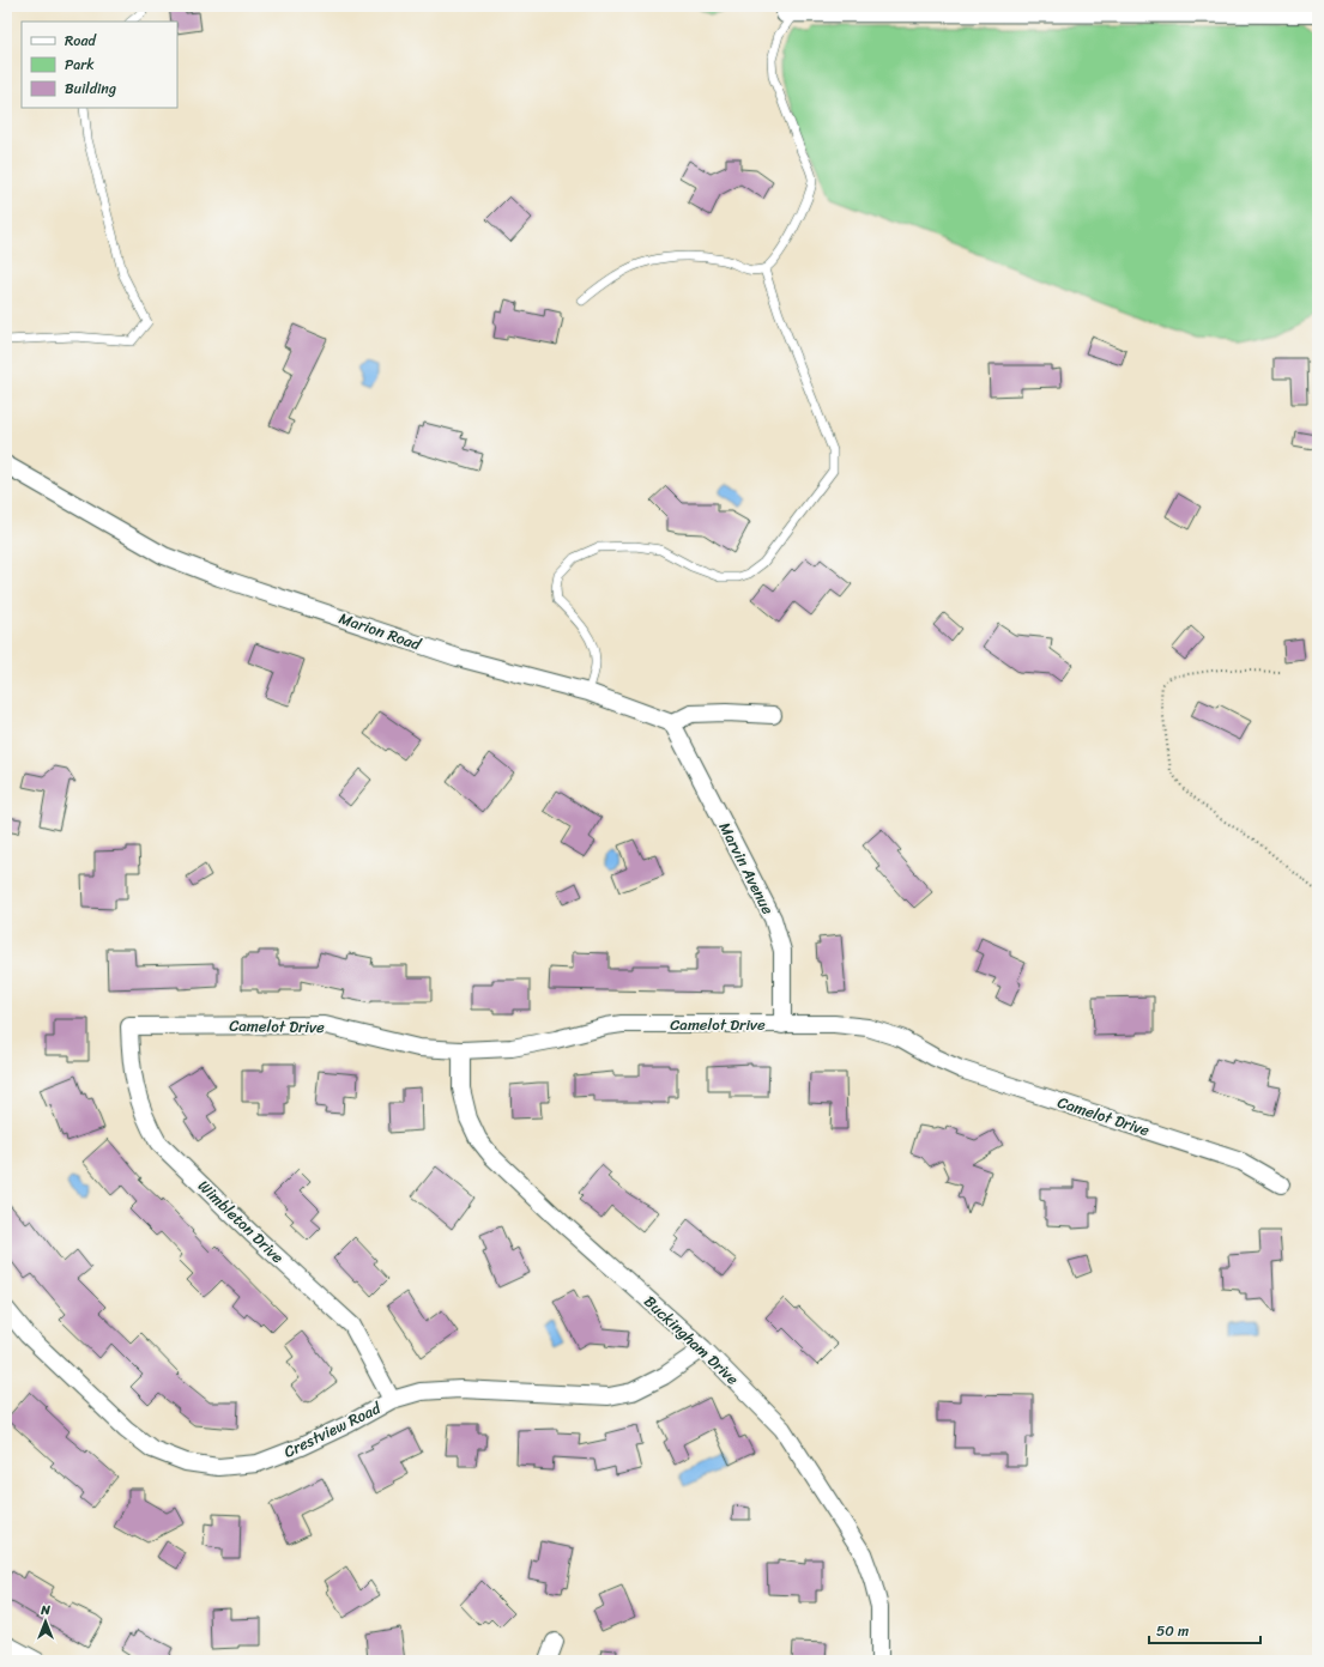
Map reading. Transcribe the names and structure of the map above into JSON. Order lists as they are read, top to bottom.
{
  "streets": {
    "street": [
      "Marion Road",
      "Marvin Avenue",
      "Camelot Drive",
      "Wimbleton Drive",
      "Buckingham Drive",
      "Crestview Road"
    ]
  },
  "crossings": [
    ["Marion Road", "Marvin Avenue"],
    ["Marvin Avenue", "Camelot Drive"],
    ["Camelot Drive", "Wimbleton Drive"],
    ["Camelot Drive", "Buckingham Drive"],
    ["Wimbleton Drive", "Crestview Road"],
    ["Buckingham Drive", "Crestview Road"]
  ],
  "legend": ["Road", "Park", "Building"],
  "scale_bar": "50 m",
  "north": "top"
}
